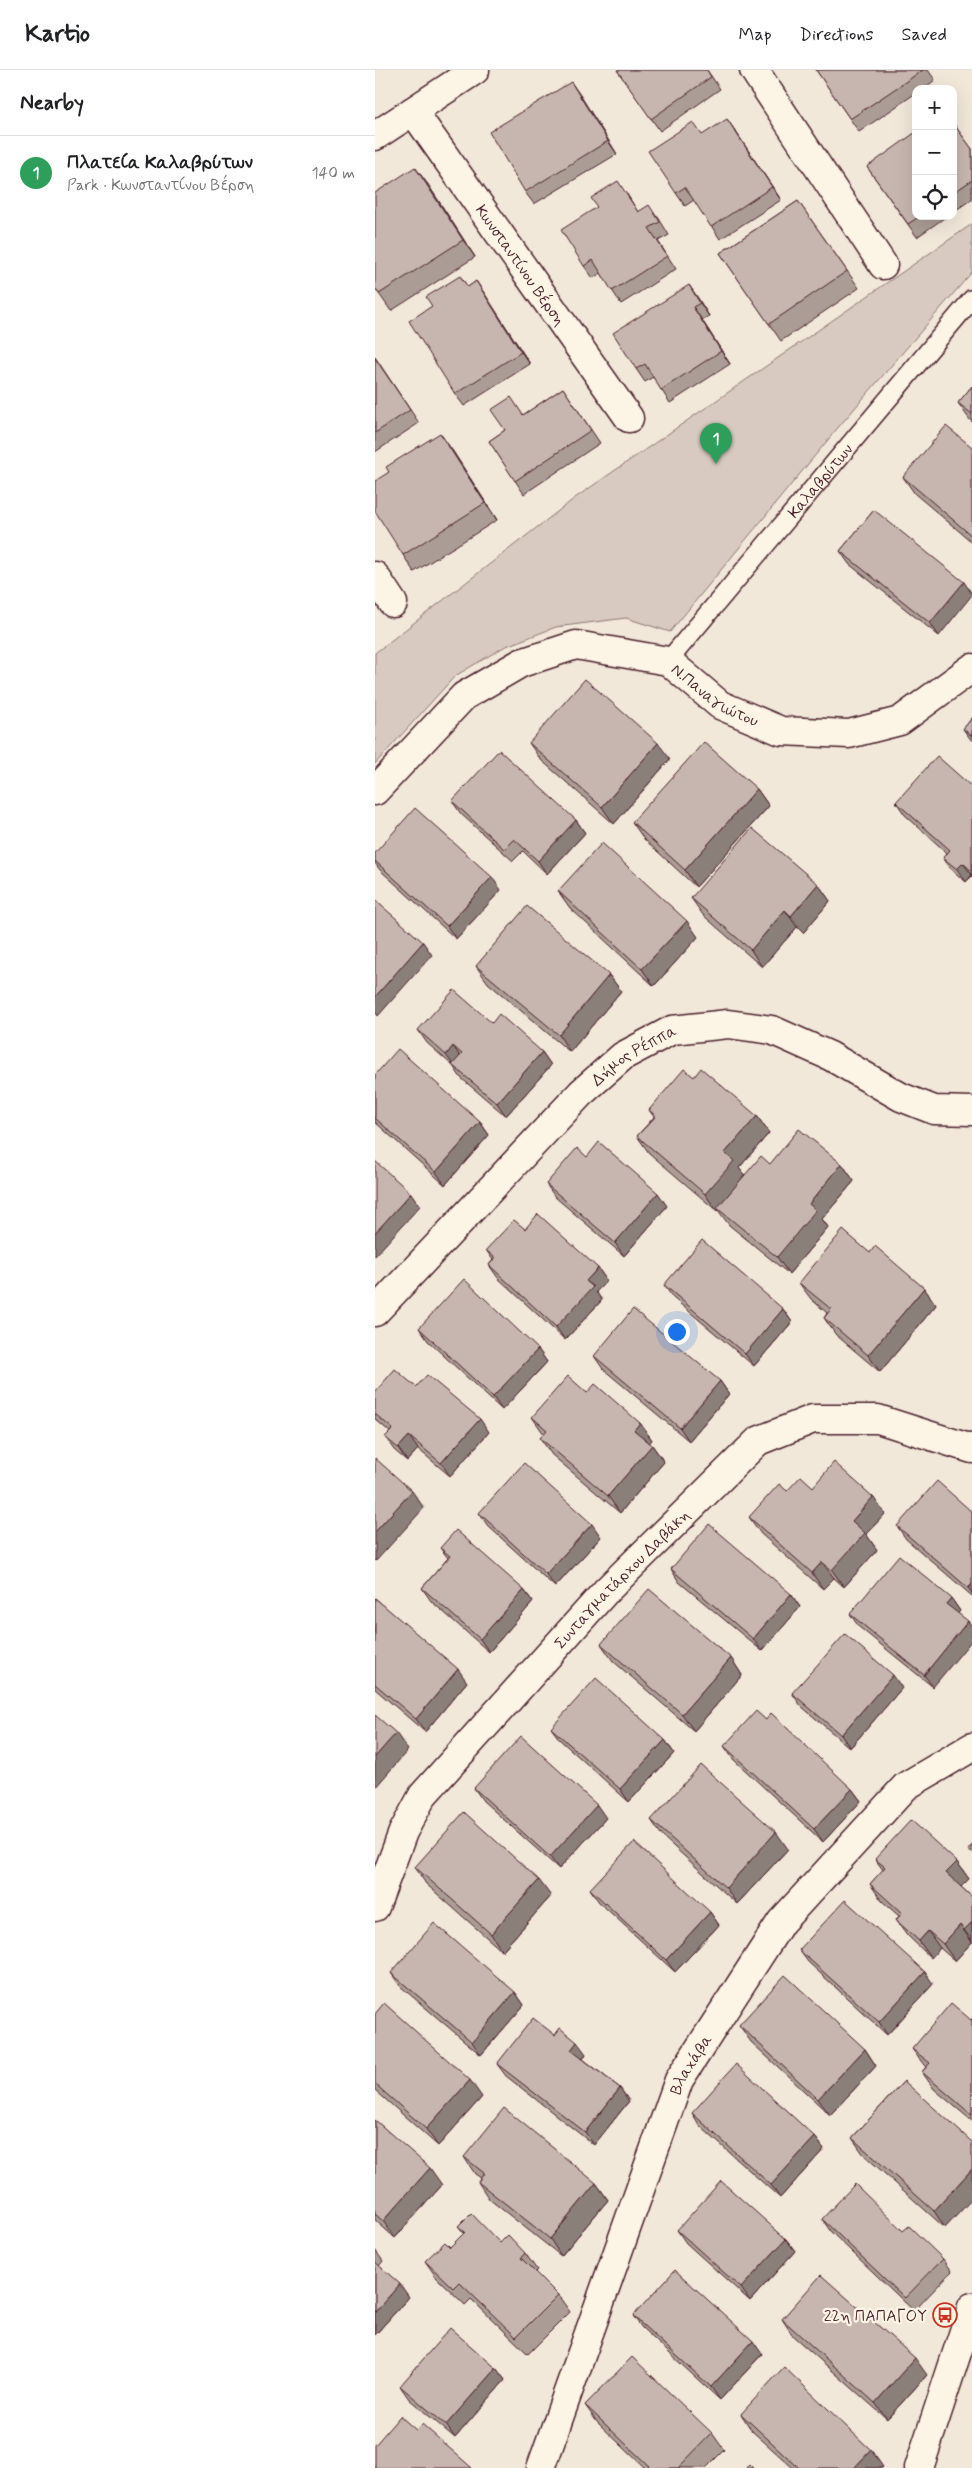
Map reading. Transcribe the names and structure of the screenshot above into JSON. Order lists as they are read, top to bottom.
{
  "streets": {
    "street": [
      "Κωνσταντίνου Βέρση",
      "Ν.Παναγιώτου",
      "Δήμος Ρέππα",
      "Συνταγματάρχου Δαβάκη",
      "Βλαχάβα"
    ],
    "lane": ["Καλαβρύτων"]
  },
  "crossings": [
    ["Καλαβρύτων", "Ν.Παναγιώτου"]
  ],
  "places": {
    "bus stop": ["22η ΠΑΠΑΓΟΥ"]
  },
  "page": {
    "header": "Kartio",
    "nav": ["Map", "Directions", "Saved"],
    "heading": "Nearby",
    "map_buttons": ["+", "−"],
    "list": [
      {
        "mark": "1",
        "name": "Πλατεία Καλαβρύτων",
        "note": "Park · Κωνσταντίνου Βέρση",
        "value": "140 m"
      }
    ],
    "pins": "1"
  }
}
